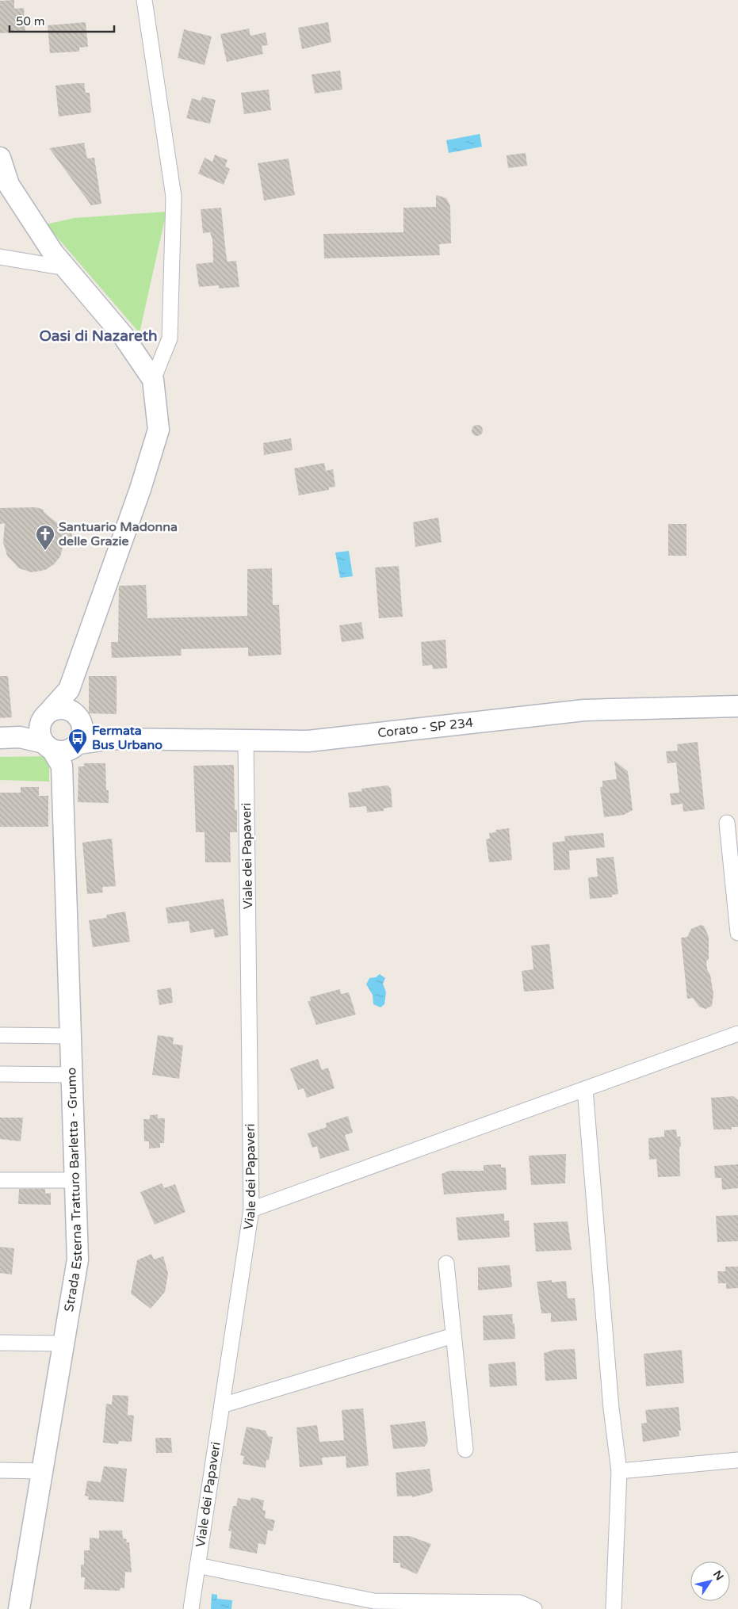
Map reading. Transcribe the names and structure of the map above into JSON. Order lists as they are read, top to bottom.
{
  "streets": {
    "street": ["Corato - SP 234", "Viale dei Papaveri", "Strada Esterna Tratturo Barletta - Grumo"]
  },
  "crossings": [
    ["Corato - SP 234", "Viale dei Papaveri"],
    ["Corato - SP 234", "Strada Esterna Tratturo Barletta - Grumo"]
  ],
  "districts": ["Oasi di Nazareth"],
  "places": {
    "church": ["Santuario Madonna delle Grazie"],
    "bus stop": ["Fermata Bus Urbano"]
  },
  "scale_bar": "50 m",
  "north": "top right"
}
